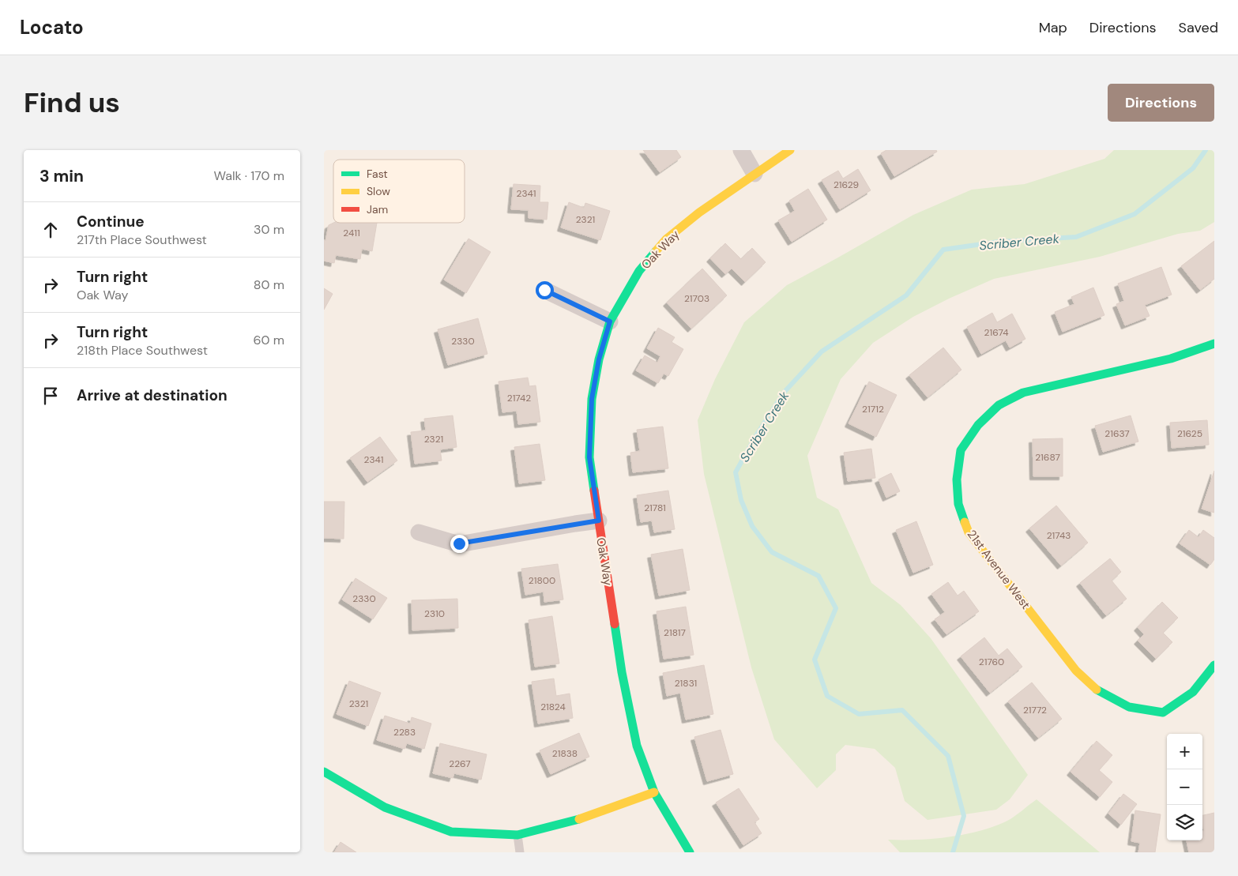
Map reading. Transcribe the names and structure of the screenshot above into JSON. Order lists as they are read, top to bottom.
{
  "streets": {
    "street": ["Oak Way", "21st Avenue West"]
  },
  "water": ["Scriber Creek"],
  "house_numbers": [
    "21629",
    "2341",
    "2321",
    "2411",
    "21703",
    "21674",
    "2330",
    "21742",
    "21712",
    "21637",
    "21625",
    "2321",
    "21687",
    "2341",
    "21781",
    "21743",
    "21800",
    "2330",
    "2310",
    "21817",
    "21760",
    "21831",
    "2321",
    "21824",
    "21772",
    "2283",
    "21838",
    "2267"
  ],
  "legend": ["Fast", "Slow", "Jam"],
  "page": {
    "header": "Locato",
    "nav": ["Map", "Directions", "Saved"],
    "buttons": "Directions",
    "title": "Find us",
    "heading": ["3 min", "Walk · 170 m"],
    "list": [
      ["Continue", "217th Place Southwest", "30 m"],
      ["Turn right", "Oak Way", "80 m"],
      ["Turn right", "218th Place Southwest", "60 m"],
      "Arrive at destination"
    ],
    "map_buttons": ["+", "−"]
  }
}
